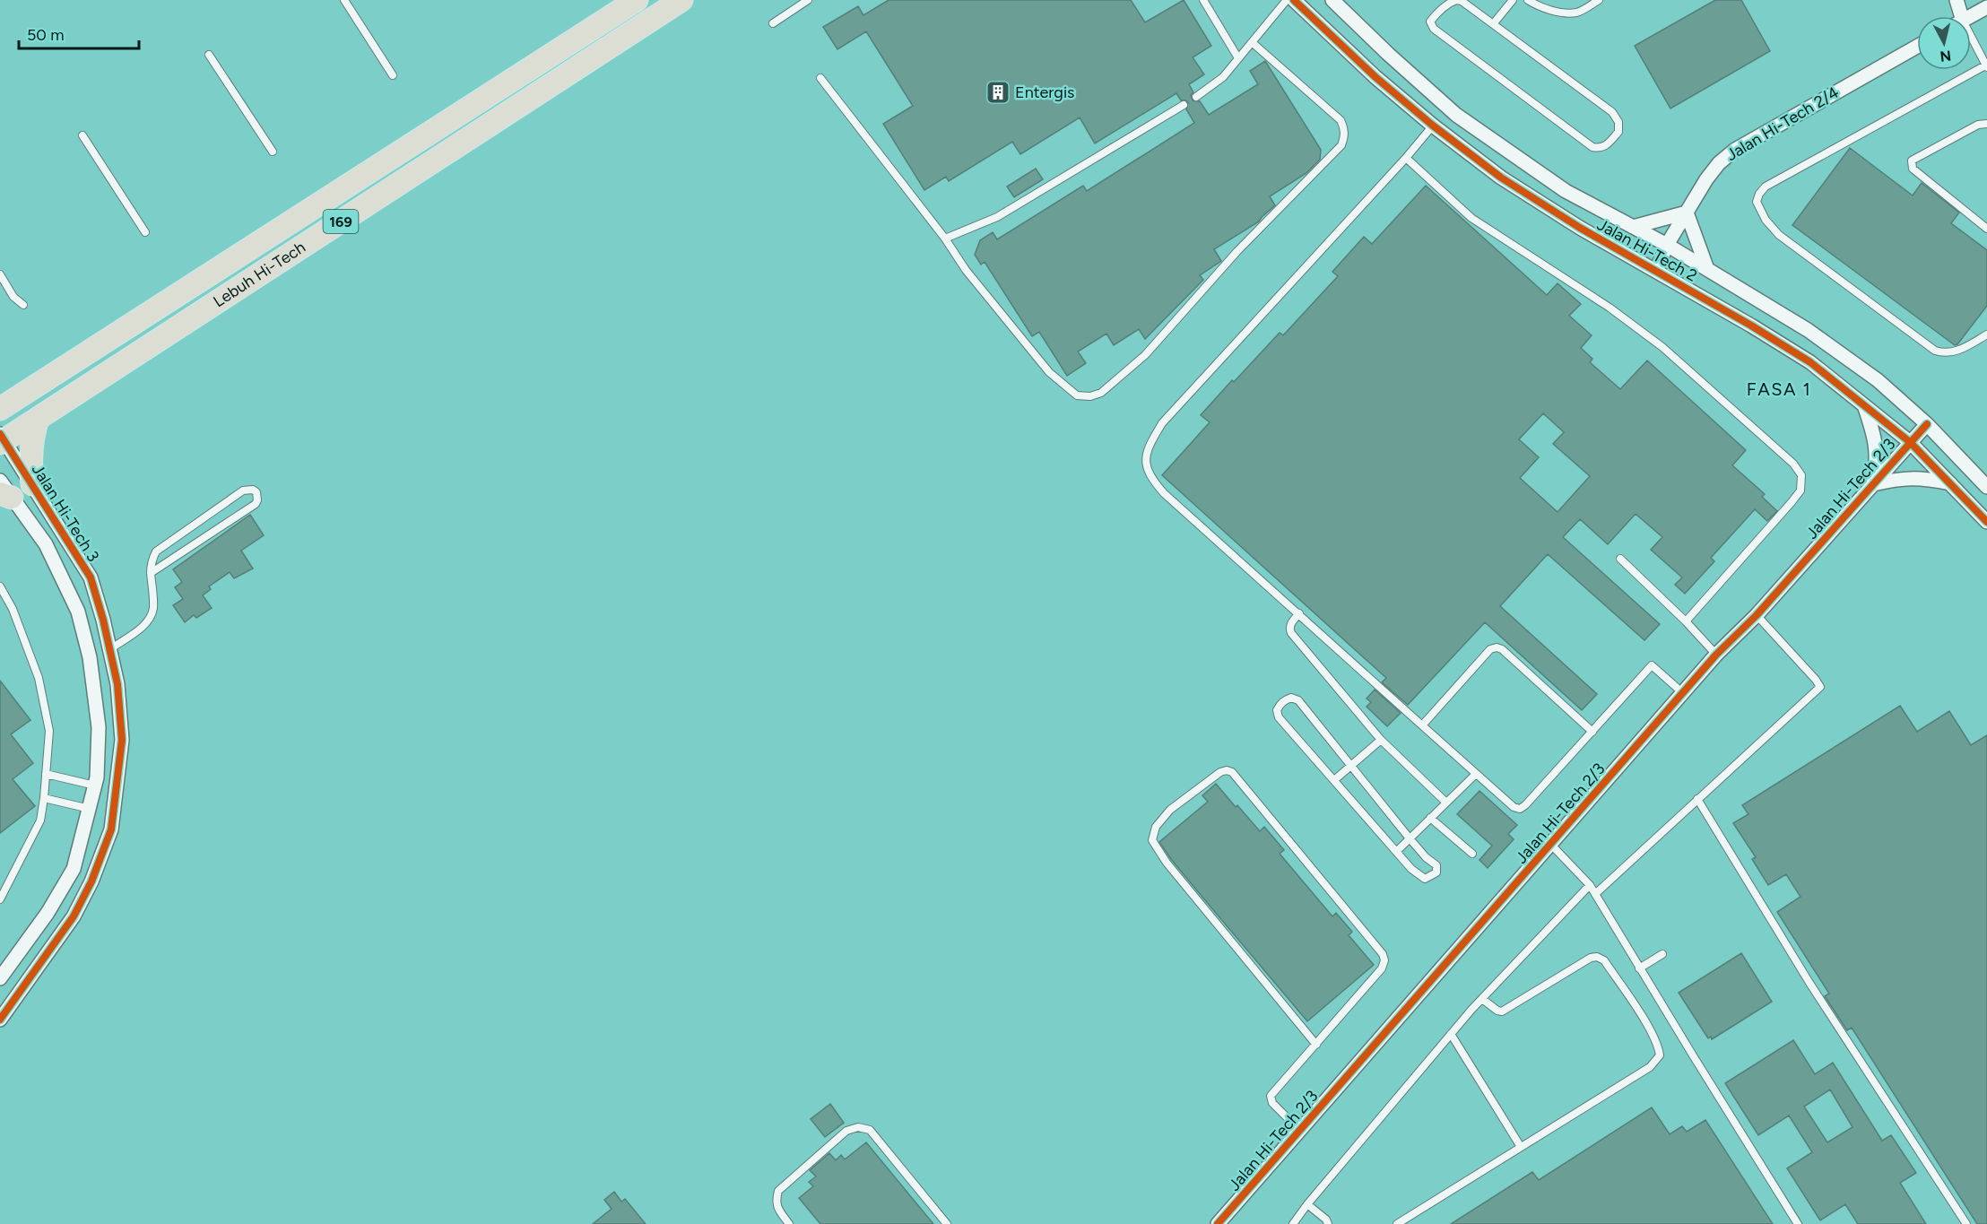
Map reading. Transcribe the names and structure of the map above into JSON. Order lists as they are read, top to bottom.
{
  "streets": {
    "main road": ["169", "Lebuh Hi-Tech"],
    "street": [
      "Jalan Hi-Tech 2/4",
      "Jalan Hi-Tech 2",
      "Jalan Hi-Tech 2/3",
      "Jalan Hi-Tech 3"
    ]
  },
  "crossings": [
    ["Jalan Hi-Tech 2/4", "Jalan Hi-Tech 2"],
    ["Jalan Hi-Tech 2", "Jalan Hi-Tech 2/3"],
    ["Lebuh Hi-Tech", "Jalan Hi-Tech 3"]
  ],
  "districts": ["FASA 1"],
  "places": {
    "building": ["Entergis"]
  },
  "scale_bar": "50 m",
  "north": "bottom"
}
